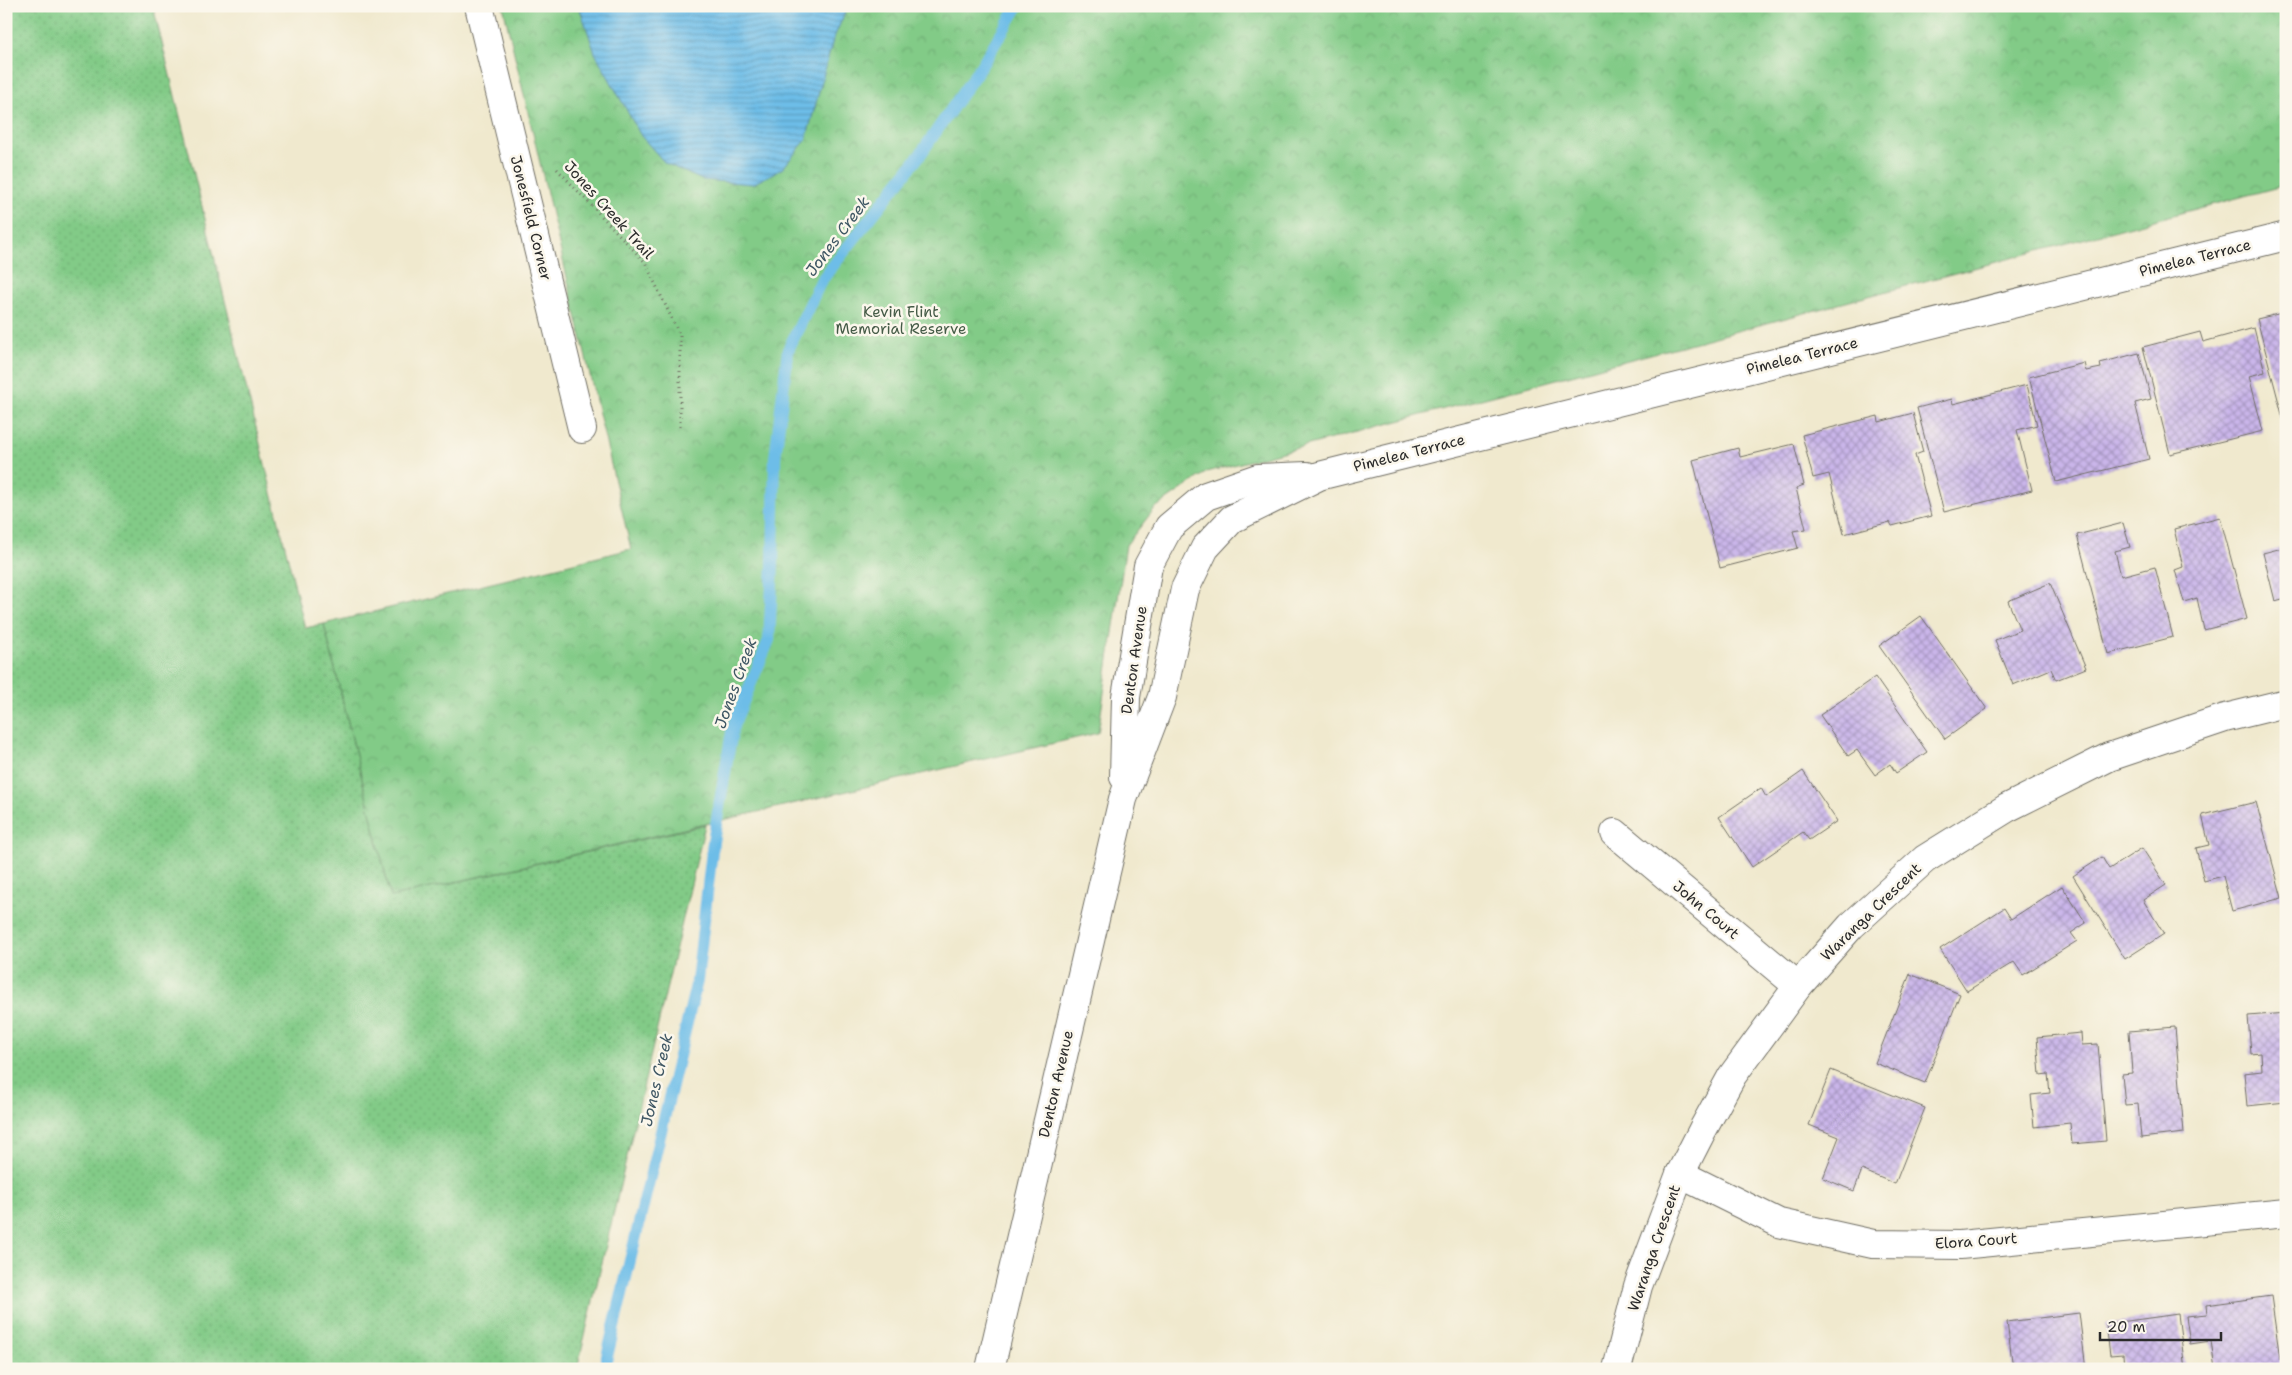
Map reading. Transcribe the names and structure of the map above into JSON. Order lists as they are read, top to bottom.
{
  "streets": {
    "street": [
      "Jonesfield Corner",
      "Pimelea Terrace",
      "Denton Avenue",
      "John Court",
      "Waranga Crescent",
      "Elora Court"
    ],
    "path": ["Jones Creek Trail"]
  },
  "crossings": [
    ["Pimelea Terrace", "Denton Avenue"],
    ["John Court", "Waranga Crescent"],
    ["Waranga Crescent", "Elora Court"]
  ],
  "water": ["Jones Creek"],
  "parks": ["Kevin Flint Memorial Reserve"],
  "scale_bar": "20 m"
}
